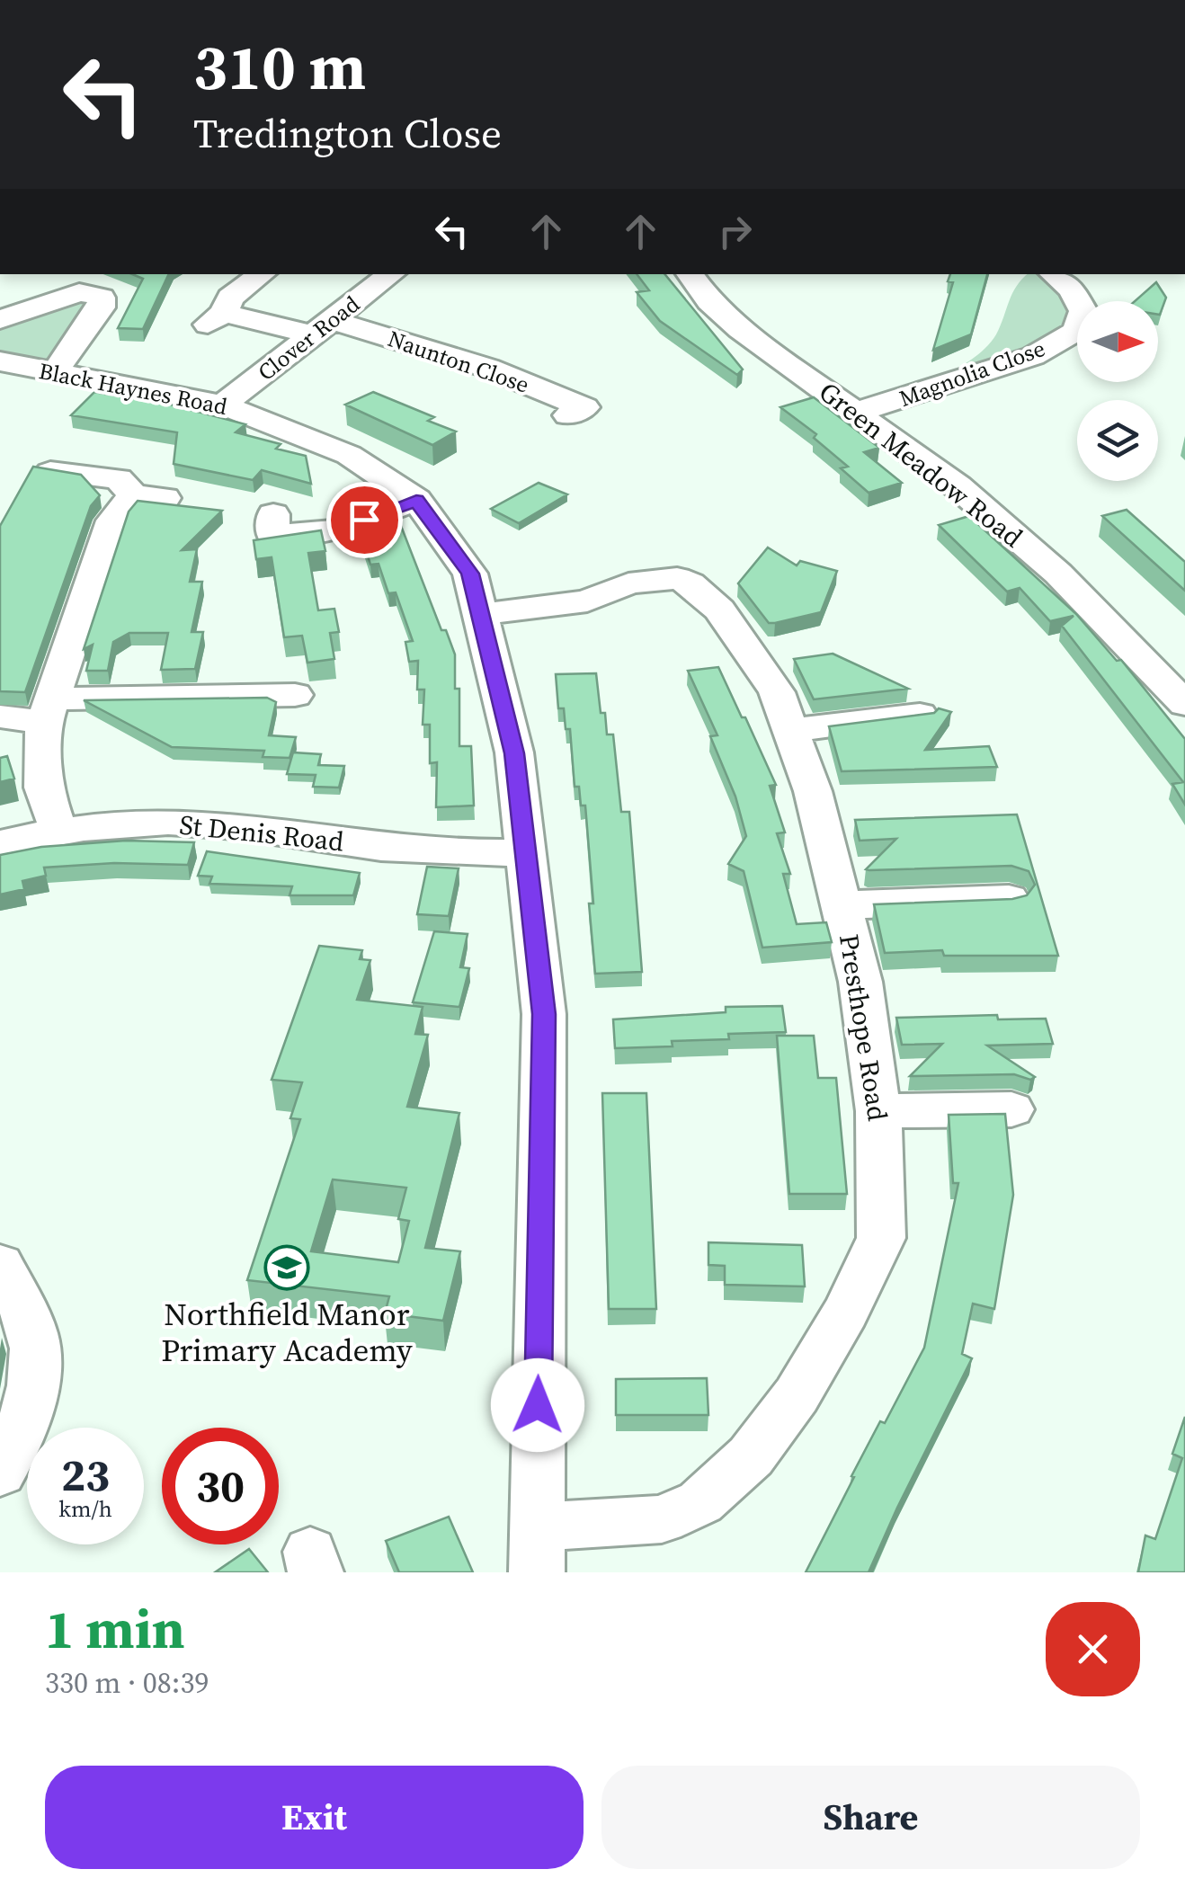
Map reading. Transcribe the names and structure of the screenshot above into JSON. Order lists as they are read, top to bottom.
{
  "streets": {
    "street": [
      "Clover Road",
      "Naunton Close",
      "Magnolia Close",
      "Black Haynes Road",
      "Green Meadow Road",
      "St Denis Road",
      "Presthope Road"
    ]
  },
  "crossings": [
    ["Clover Road", "Naunton Close"],
    ["Clover Road", "Black Haynes Road"],
    ["Magnolia Close", "Green Meadow Road"]
  ],
  "places": {
    "school or university": ["Northfield Manor Primary Academy"]
  },
  "north": "right",
  "page": {
    "turn": ["310 m", "Tredington Close"],
    "speed": "23 km/h",
    "limit": "30",
    "heading": ["1 min", "330 m · 08:39"],
    "buttons": ["Exit", "Share"]
  }
}
